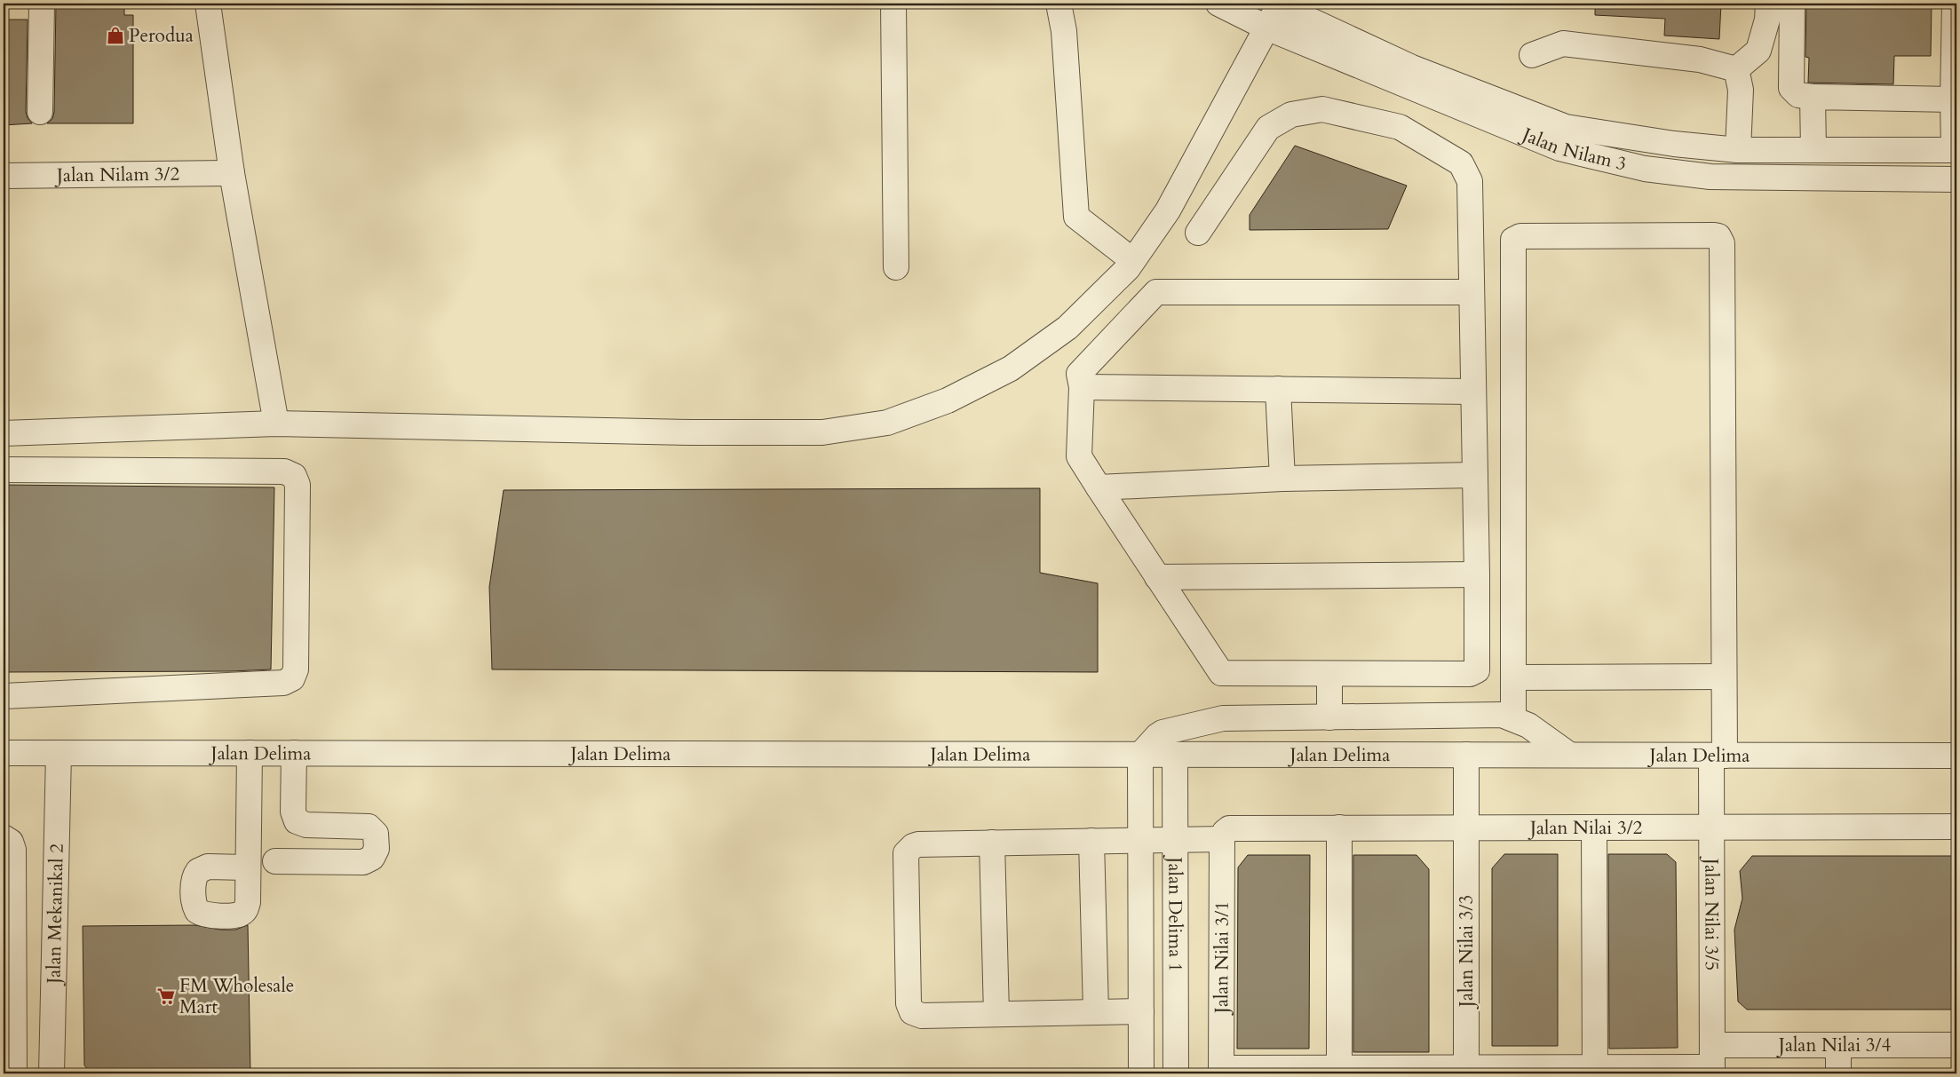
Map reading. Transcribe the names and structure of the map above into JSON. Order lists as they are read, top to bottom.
{
  "streets": {
    "street": [
      "Jalan Nilam 3",
      "Jalan Nilam 3/2",
      "Jalan Delima",
      "Jalan Nilai 3/2",
      "Jalan Mekanikal 2",
      "Jalan Delima 1",
      "Jalan Nilai 3/5",
      "Jalan Nilai 3/3",
      "Jalan Nilai 3/1",
      "Jalan Nilai 3/4"
    ]
  },
  "crossings": [
    ["Jalan Delima", "Jalan Mekanikal 2"],
    ["Jalan Delima", "Jalan Delima 1"],
    ["Jalan Delima", "Jalan Nilai 3/5"],
    ["Jalan Delima", "Jalan Nilai 3/3"],
    ["Jalan Nilai 3/2", "Jalan Nilai 3/5"],
    ["Jalan Nilai 3/2", "Jalan Nilai 3/3"],
    ["Jalan Nilai 3/2", "Jalan Nilai 3/1"],
    ["Jalan Nilai 3/5", "Jalan Nilai 3/4"],
    ["Jalan Nilai 3/3", "Jalan Nilai 3/4"],
    ["Jalan Nilai 3/1", "Jalan Nilai 3/4"]
  ],
  "places": {
    "shop": ["Perodua"],
    "supermarket": ["FM Wholesale Mart"]
  }
}
